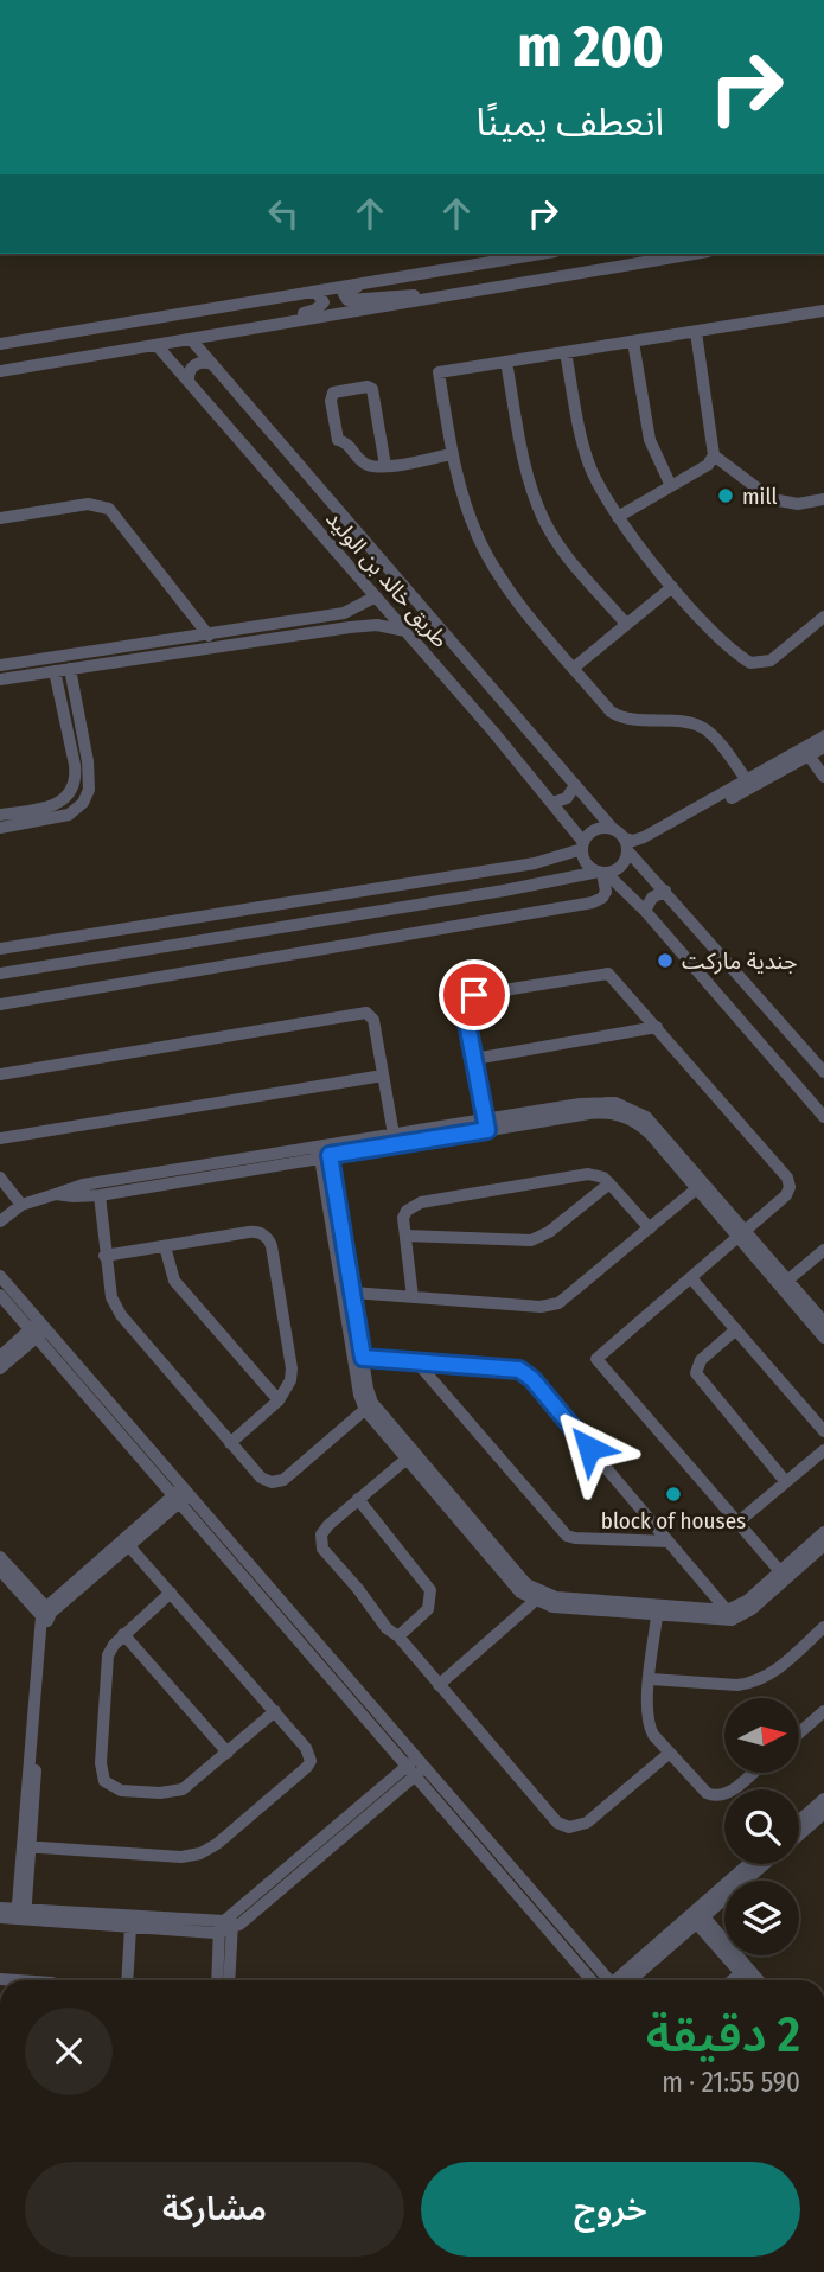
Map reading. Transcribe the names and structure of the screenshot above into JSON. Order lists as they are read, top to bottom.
{
  "streets": {
    "street": ["طريق خالد بن الوليد"]
  },
  "places": ["mill", "جندية ماركت", "block of houses"],
  "north": "right",
  "page": {
    "turn": ["200 m", "انعطف يمينًا"],
    "heading": ["2 دقيقة", "590 m · 21:55"],
    "buttons": ["خروج", "مشاركة"]
  }
}
